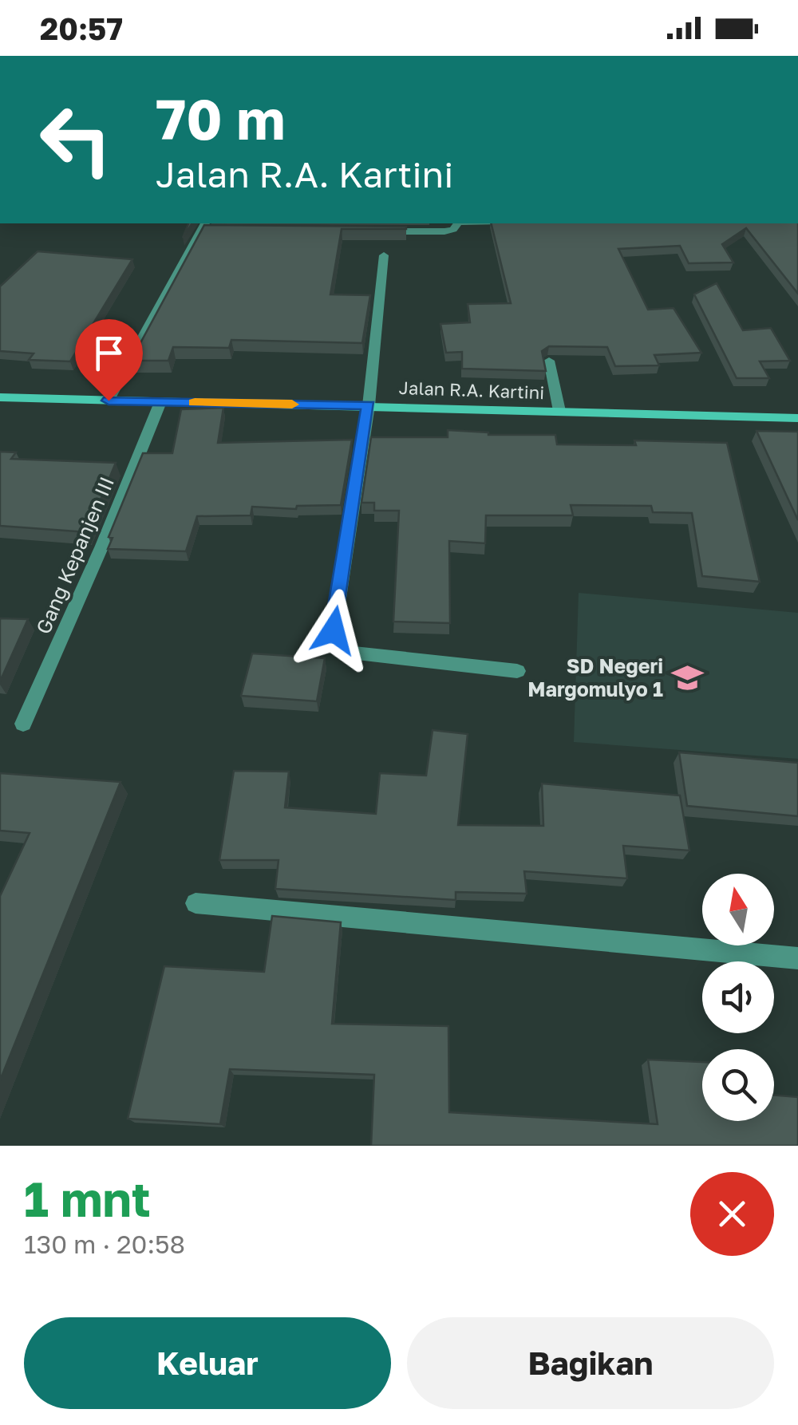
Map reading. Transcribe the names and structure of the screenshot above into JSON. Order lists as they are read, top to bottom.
{
  "streets": {
    "street": ["Jalan R.A. Kartini", "Gang Kepanjen III"]
  },
  "crossings": [
    ["Jalan R.A. Kartini", "Gang Kepanjen III"]
  ],
  "places": {
    "school or university": ["SD Negeri Margomulyo 1"]
  },
  "north": "top",
  "page": {
    "status": "20:57",
    "turn": ["70 m", "Jalan R.A. Kartini"],
    "heading": ["1 mnt", "130 m · 20:58"],
    "buttons": ["Keluar", "Bagikan"]
  }
}
